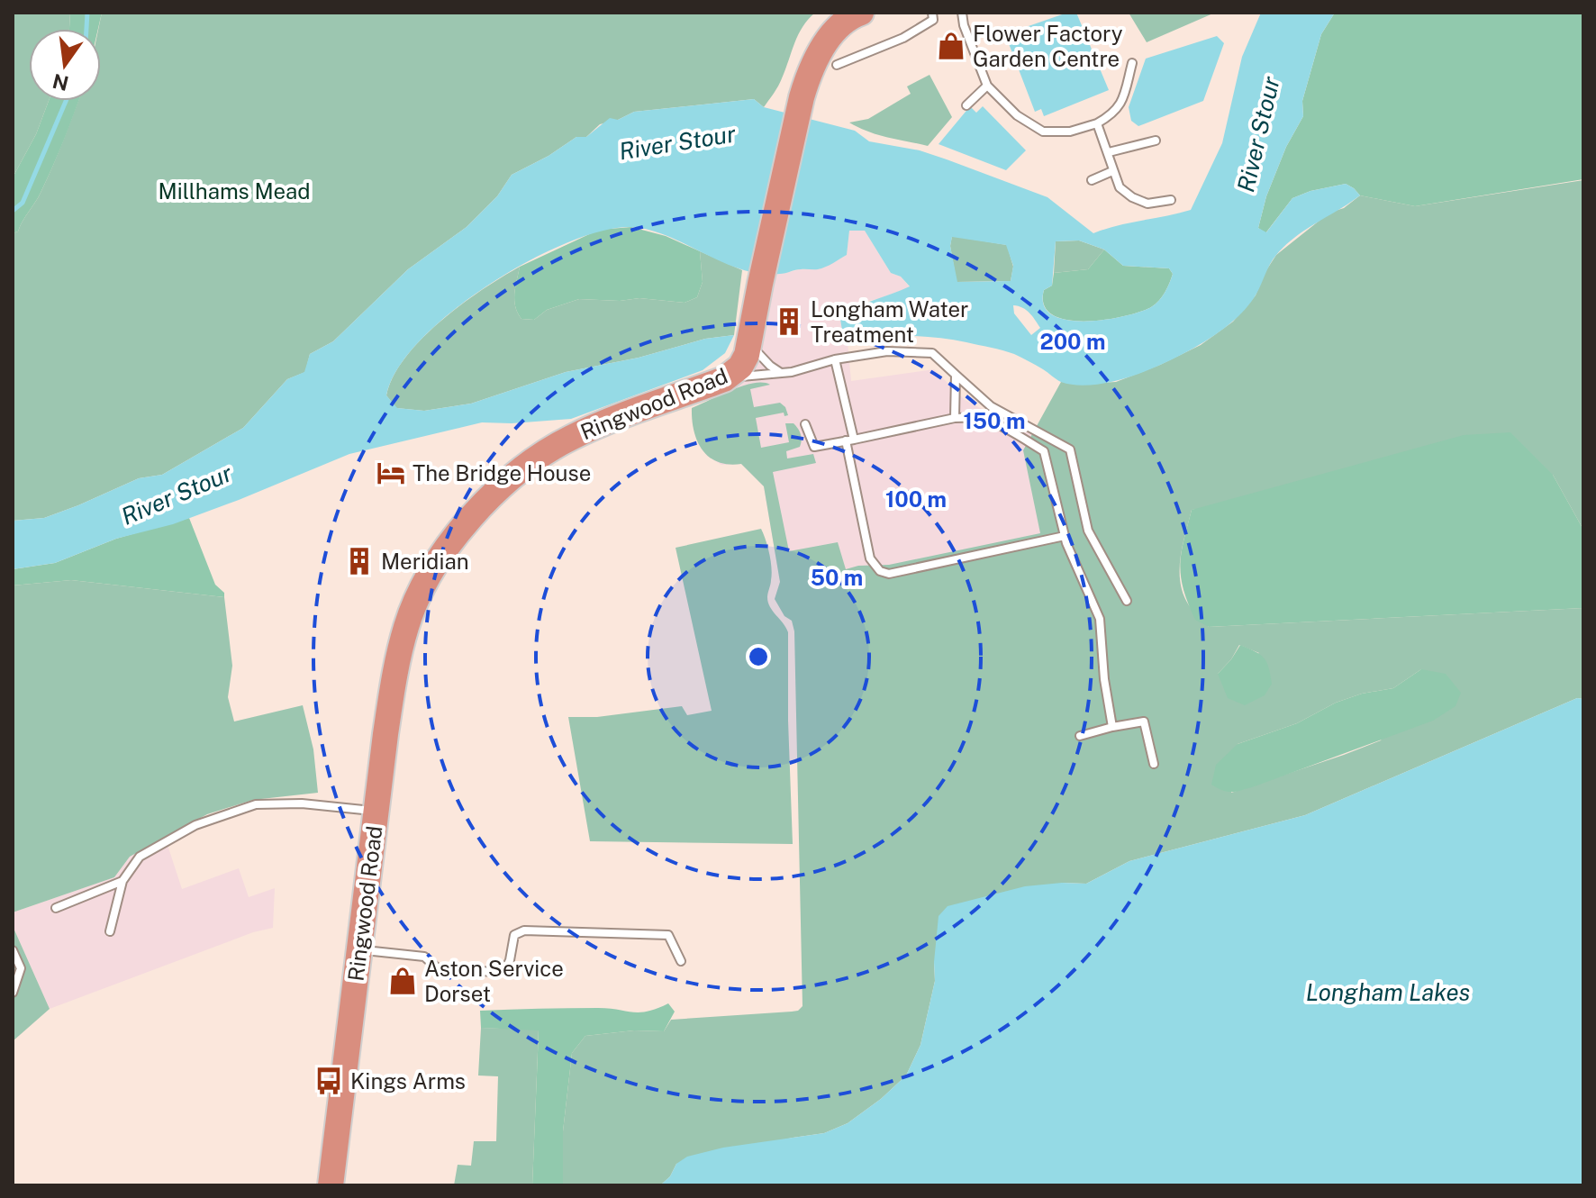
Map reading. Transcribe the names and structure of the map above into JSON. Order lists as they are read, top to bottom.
{
  "streets": {
    "highway": ["Ringwood Road"]
  },
  "water": ["River Stour", "Longham Lakes"],
  "parks": ["Millhams Mead"],
  "places": {
    "shop": ["Flower Factory Garden Centre", "Aston Service Dorset"],
    "building": ["Longham Water Treatment", "Meridian"],
    "hotel": ["The Bridge House"],
    "bus stop": ["Kings Arms"]
  },
  "north": "bottom",
  "rings": [
    "200 m",
    "150 m",
    "100 m",
    "50 m"
  ]
}
